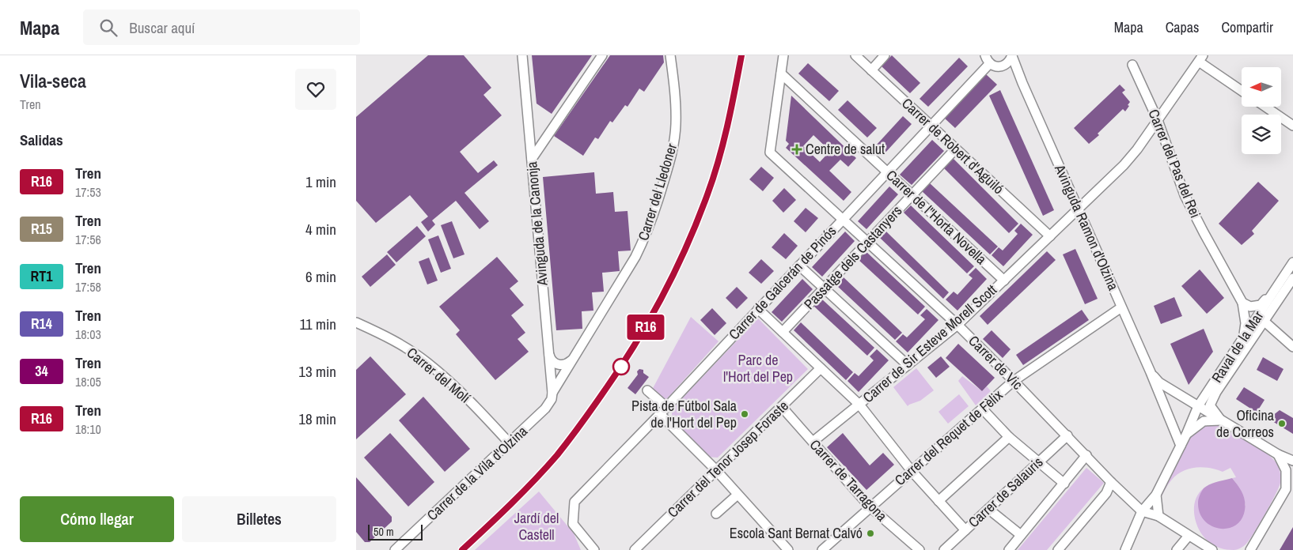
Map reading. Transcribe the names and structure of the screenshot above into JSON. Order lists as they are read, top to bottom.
{
  "streets": {
    "street": [
      "Carrer de Robert d'Aguiló",
      "Carrer del Pas del Rei",
      "Carrer del Lledoner",
      "Carrer de l''Horta Novella",
      "Avinguda de la Canonja",
      "Avinguda Ramon d'Olzina",
      "Passatge dels Castanyers",
      "Carrer de Galcerán de Pinós",
      "Carrer de Sir Esteve Morell Scott",
      "Raval de la Mar",
      "Carrer de Vic",
      "Carrer del Molí",
      "Carrer del Requet de Fèlix",
      "Carrer del Tenor Josep Foraste",
      "Carrer de la Vila d'Olzina",
      "Carrer de Tarragona",
      "Carrer de Salauris"
    ]
  },
  "crossings": [
    ["Carrer de Robert d'Aguiló", "Passatge dels Castanyers"],
    ["Carrer de Robert d'Aguiló", "Carrer de Galcerán de Pinós"],
    ["Carrer de Robert d'Aguiló", "Carrer de Sir Esteve Morell Scott"],
    ["Carrer del Pas del Rei", "Carrer de Sir Esteve Morell Scott"],
    ["Carrer del Pas del Rei", "Raval de la Mar"],
    ["Carrer del Lledoner", "Avinguda de la Canonja"],
    ["Carrer del Lledoner", "Carrer de la Vila d'Olzina"],
    ["Carrer de l''Horta Novella", "Passatge dels Castanyers"],
    ["Carrer de l''Horta Novella", "Carrer de Galcerán de Pinós"],
    ["Carrer de l''Horta Novella", "Carrer de Sir Esteve Morell Scott"],
    ["Carrer de l''Horta Novella", "Carrer de Vic"],
    ["Avinguda de la Canonja", "Carrer de la Vila d'Olzina"],
    ["Avinguda Ramon d'Olzina", "Carrer de Sir Esteve Morell Scott"],
    ["Avinguda Ramon d'Olzina", "Raval de la Mar"],
    ["Avinguda Ramon d'Olzina", "Carrer del Requet de Fèlix"],
    ["Passatge dels Castanyers", "Carrer de Vic"],
    ["Carrer de Galcerán de Pinós", "Carrer de Vic"],
    ["Carrer de Sir Esteve Morell Scott", "Carrer de Vic"],
    ["Carrer de Sir Esteve Morell Scott", "Carrer de Tarragona"],
    ["Raval de la Mar", "Carrer de Vic"],
    ["Carrer de Vic", "Carrer del Requet de Fèlix"],
    ["Carrer de Vic", "Carrer de Salauris"],
    ["Carrer del Molí", "Carrer de la Vila d'Olzina"],
    ["Carrer del Requet de Fèlix", "Carrer de Tarragona"],
    ["Carrer del Tenor Josep Foraste", "Carrer de Tarragona"]
  ],
  "parks": ["Parc de l'Hort del Pep", "Jardí del Castell"],
  "places": {
    "health": ["Centre de salut"],
    "other": ["Pista de Fútbol Sala de l'Hort del Pep", "Oficina de Correos", "Escola Sant Bernat Calvó"]
  },
  "scale_bar": "50 m",
  "north": "left",
  "page": {
    "header": "Mapa",
    "search": "Buscar aquí",
    "nav": ["Mapa", "Capas", "Compartir"],
    "heading": [
      ["Vila-seca", "Tren"],
      "Salidas"
    ],
    "on_map": "R16",
    "list": [
      {
        "mark": "R16",
        "name": "Tren",
        "note": "17:53",
        "value": "1 min"
      },
      {
        "mark": "R15",
        "name": "Tren",
        "note": "17:56",
        "value": "4 min"
      },
      {
        "mark": "RT1",
        "name": "Tren",
        "note": "17:58",
        "value": "6 min"
      },
      {
        "mark": "R14",
        "name": "Tren",
        "note": "18:03",
        "value": "11 min"
      },
      {
        "mark": "34",
        "name": "Tren",
        "note": "18:05",
        "value": "13 min"
      },
      {
        "mark": "R16",
        "name": "Tren",
        "note": "18:10",
        "value": "18 min"
      }
    ],
    "buttons": ["Cómo llegar", "Billetes"],
    "scale": "50 m"
  }
}
